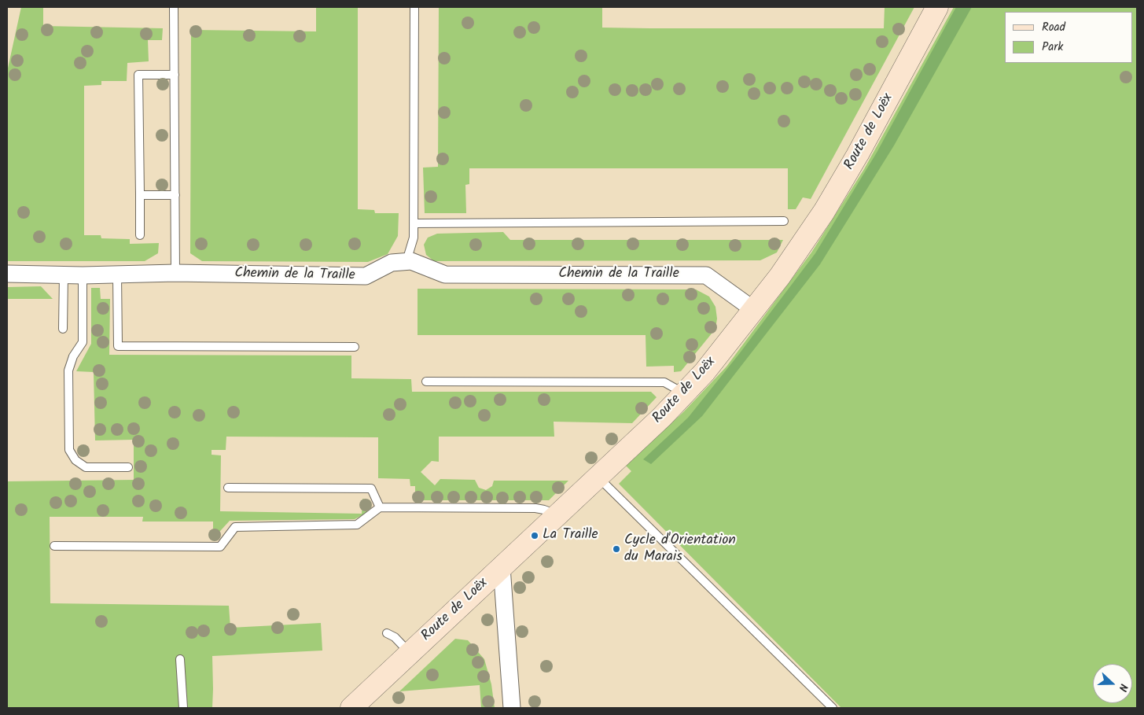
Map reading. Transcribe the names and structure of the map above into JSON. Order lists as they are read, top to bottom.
{
  "streets": {
    "street": ["Route de Loëx", "Chemin de la Traille"]
  },
  "crossings": [
    ["Route de Loëx", "Chemin de la Traille"]
  ],
  "places": ["La Traille", "Cycle d'Orientation du Marais"],
  "legend": ["Road", "Park"],
  "north": "right"
}
